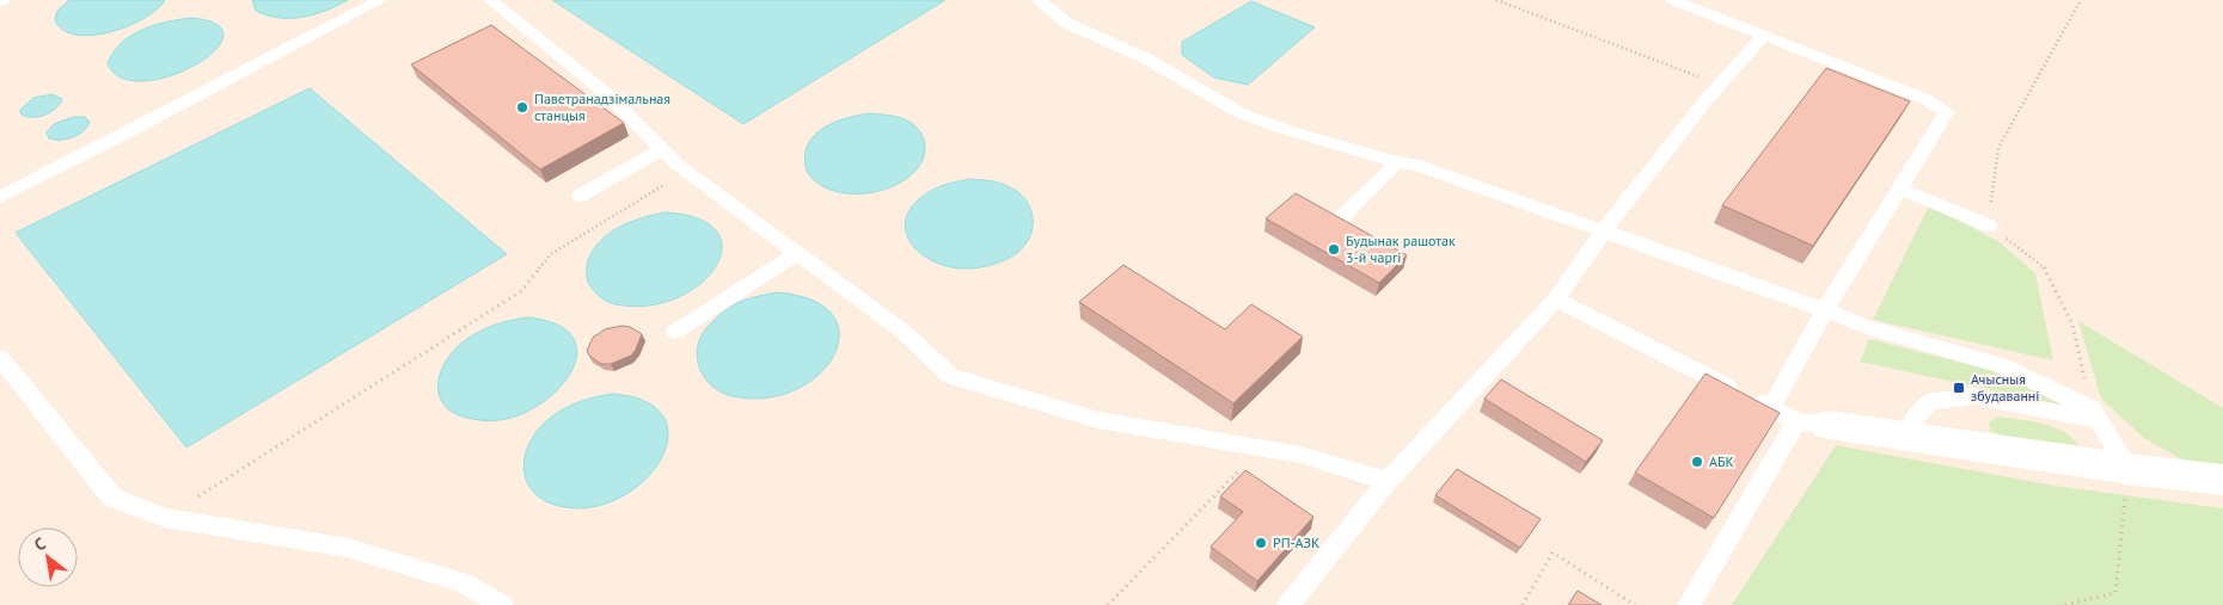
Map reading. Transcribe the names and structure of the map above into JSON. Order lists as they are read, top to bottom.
{
  "places": {
    "other": [
      "Паветранадзімальная станцыя",
      "Будынак рашотак 3-й чаргі",
      "АБК",
      "РП-АЗК"
    ],
    "transit": ["Ачысныя збудаванні"]
  },
  "north": "top left"
}
